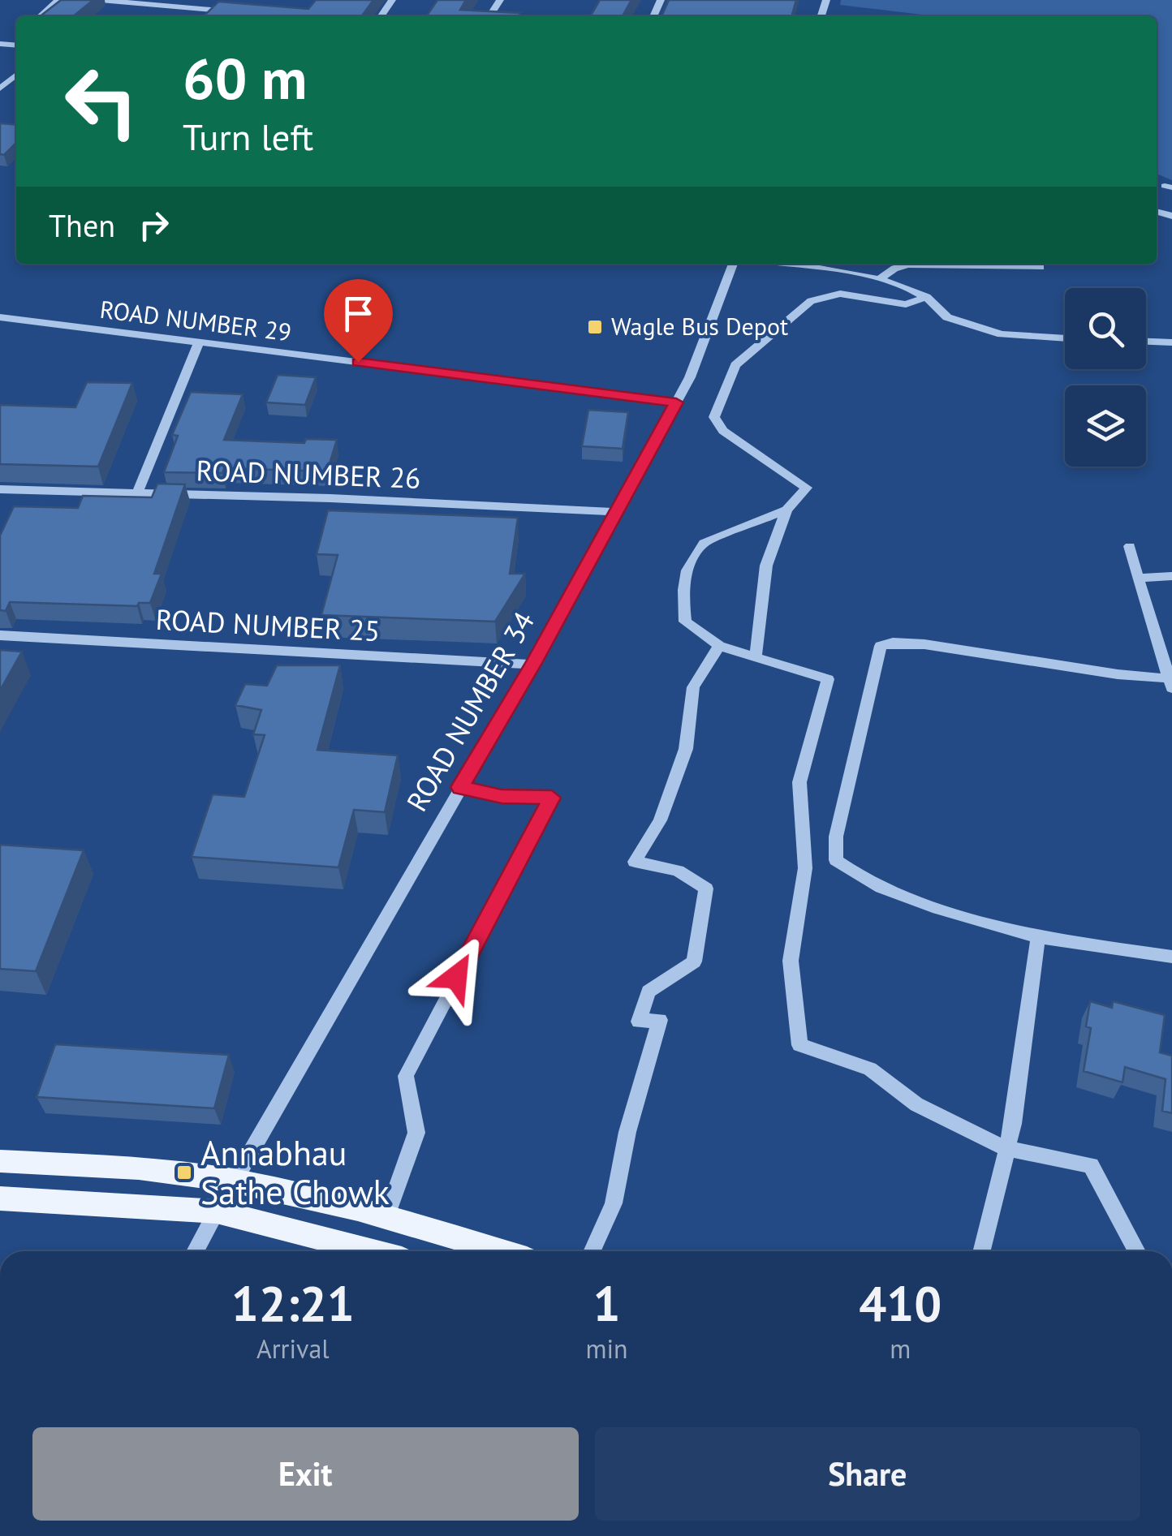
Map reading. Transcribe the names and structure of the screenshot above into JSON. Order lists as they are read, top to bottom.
{
  "streets": {
    "street": [
      "ROAD NUMBER 29",
      "ROAD NUMBER 26",
      "ROAD NUMBER 25",
      "ROAD NUMBER 34"
    ]
  },
  "crossings": [
    ["ROAD NUMBER 29", "ROAD NUMBER 34"],
    ["ROAD NUMBER 26", "ROAD NUMBER 34"],
    ["ROAD NUMBER 25", "ROAD NUMBER 34"]
  ],
  "places": {
    "transit": ["Wagle Bus Depot", "Annabhau Sathe Chowk"]
  },
  "page": {
    "turn": ["60 m", "Turn left"],
    "then": "Then",
    "eta": [
      "12:21",
      "Arrival",
      "1",
      "min",
      "410",
      "m"
    ],
    "buttons": ["Exit", "Share"]
  }
}
